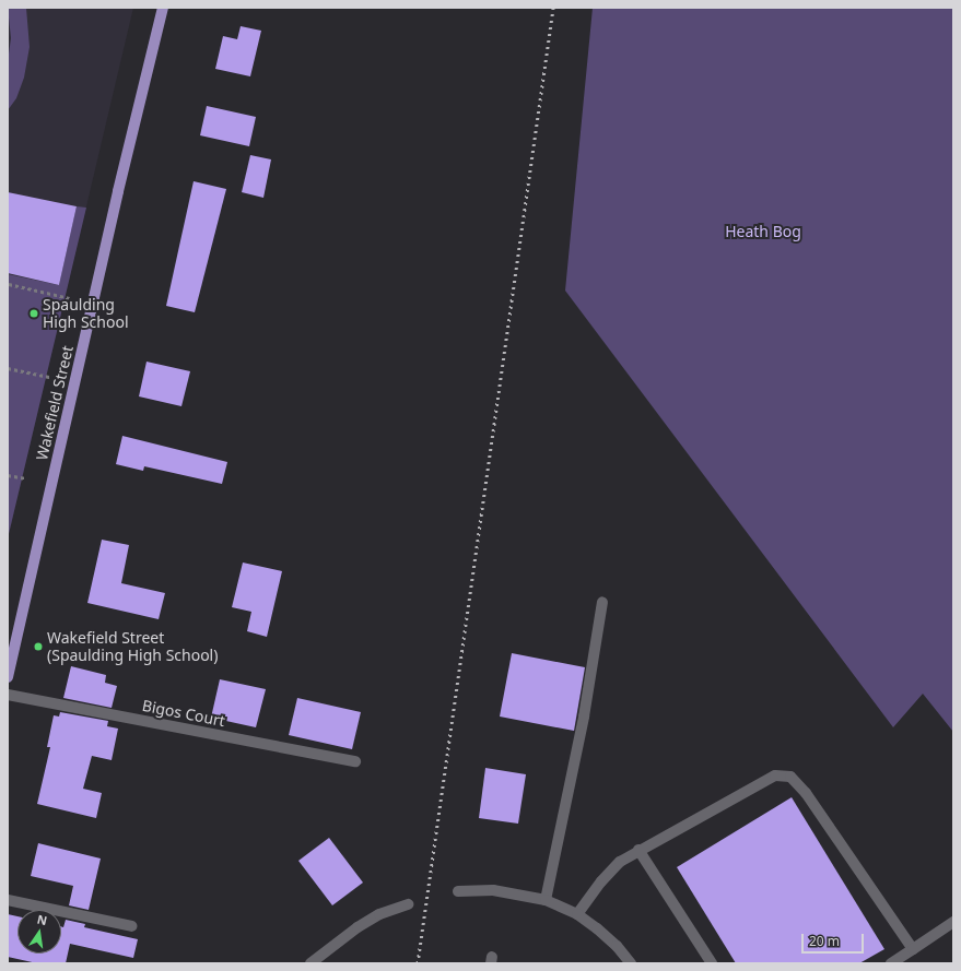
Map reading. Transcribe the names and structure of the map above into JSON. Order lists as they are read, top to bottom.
{
  "streets": {
    "main road": ["Wakefield Street"],
    "street": ["Bigos Court"]
  },
  "parks": ["Heath Bog"],
  "places": ["Spaulding High School", "Wakefield Street (Spaulding High School)"],
  "scale_bar": "20 m",
  "north": "top"
}
